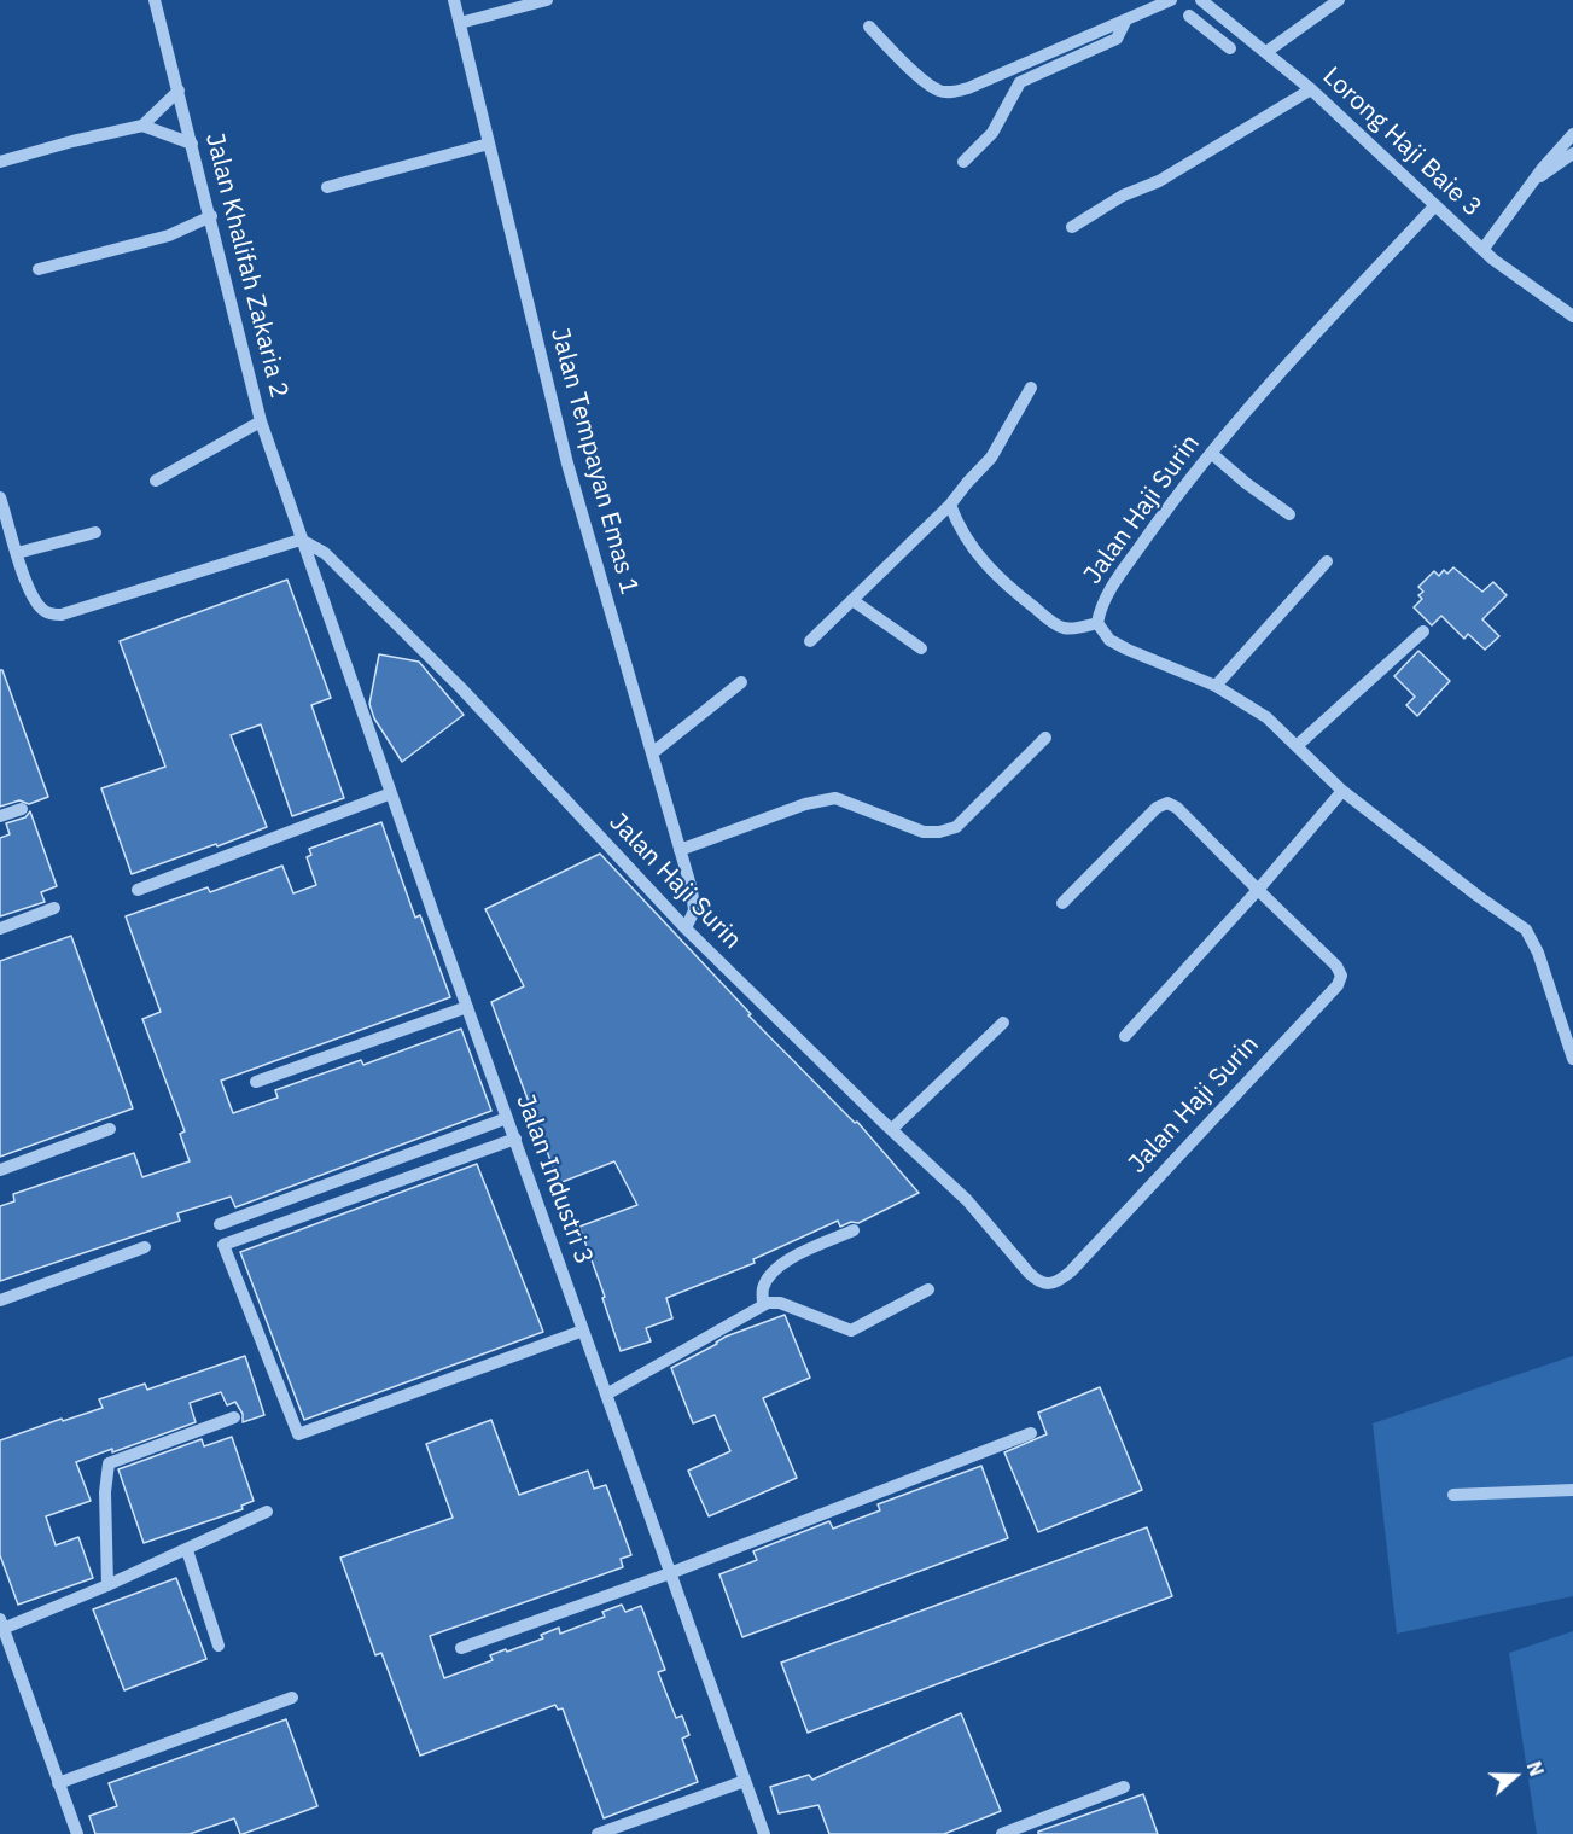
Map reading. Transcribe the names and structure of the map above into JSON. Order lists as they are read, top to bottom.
{
  "streets": {
    "street": [
      "Lorong Haji Baie 3",
      "Jalan Khalifah Zakaria 2",
      "Jalan Tempayan Emas 1",
      "Jalan Haji Surin",
      "Jalan Industri 3"
    ]
  },
  "crossings": [
    ["Lorong Haji Baie 3", "Jalan Haji Surin"],
    ["Jalan Khalifah Zakaria 2", "Jalan Haji Surin"],
    ["Jalan Khalifah Zakaria 2", "Jalan Industri 3"],
    ["Jalan Tempayan Emas 1", "Jalan Haji Surin"],
    ["Jalan Haji Surin", "Jalan Industri 3"]
  ],
  "north": "right"
}
